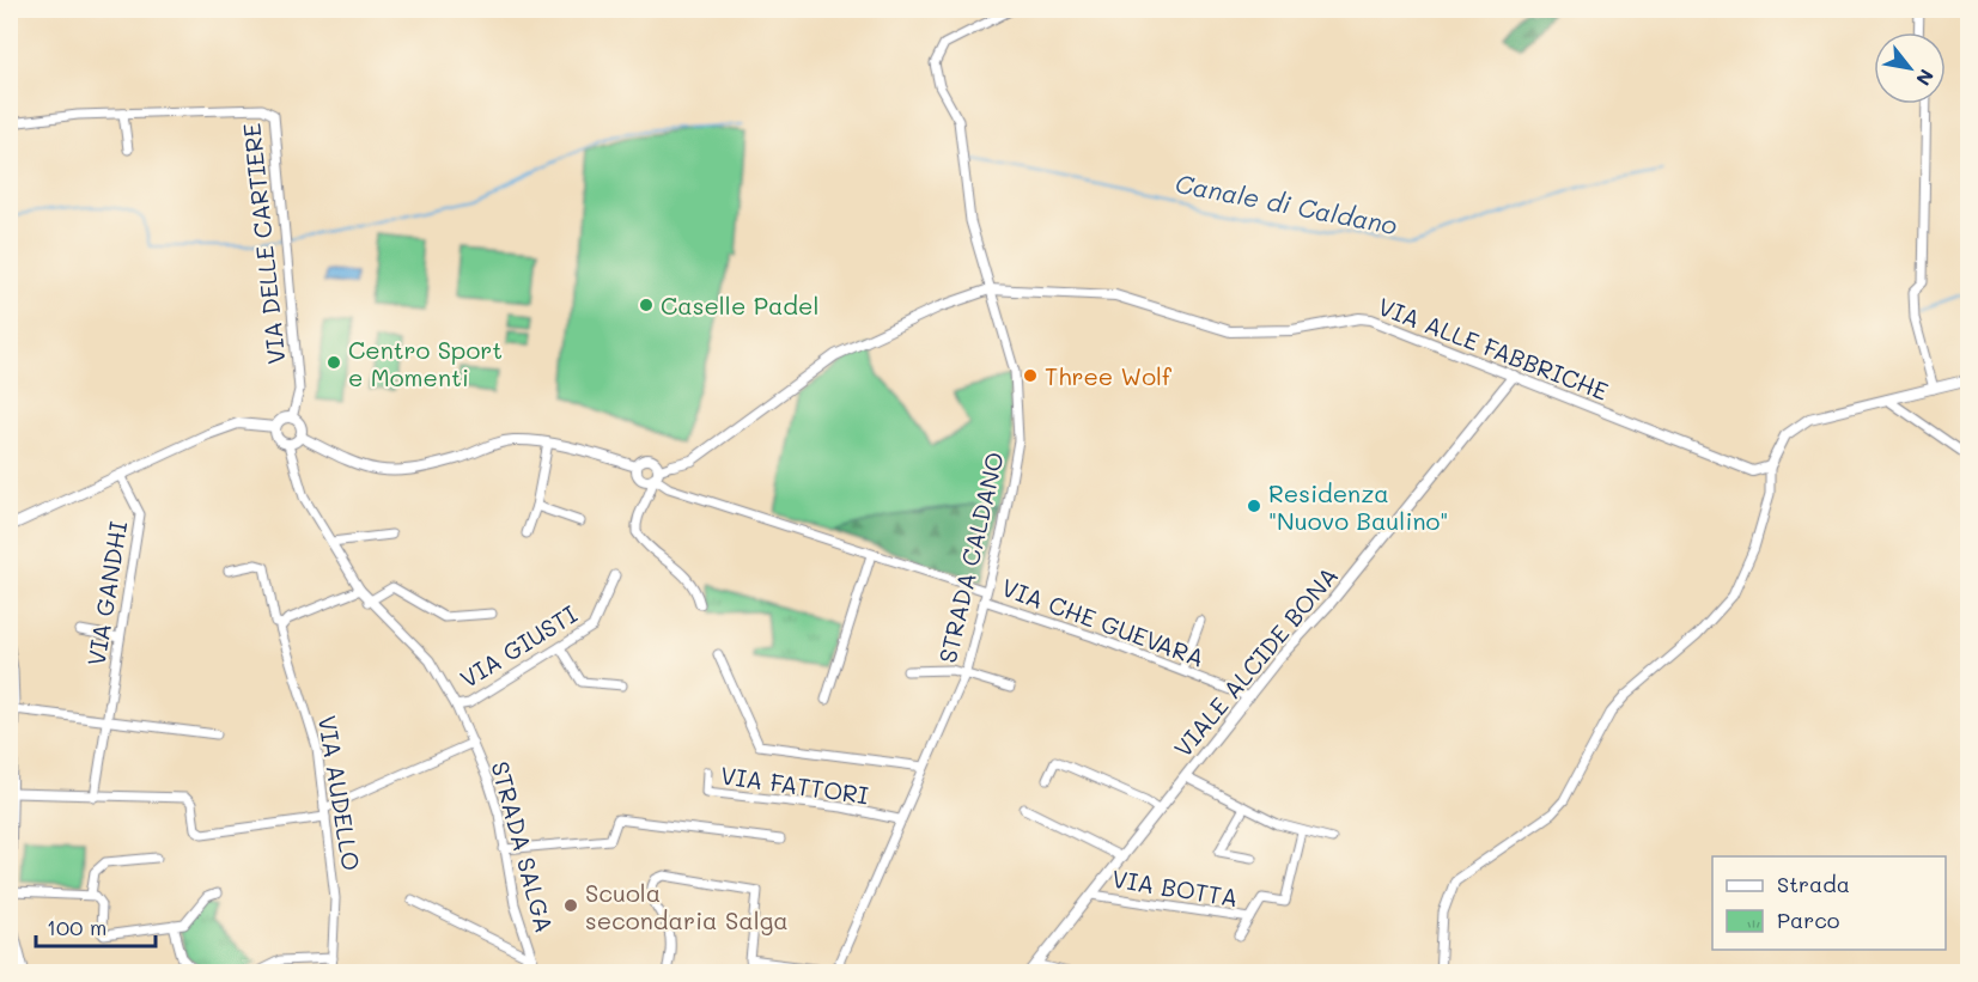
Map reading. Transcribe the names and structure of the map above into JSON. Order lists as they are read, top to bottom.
{
  "streets": {
    "street": [
      "VIA DELLE CARTIERE",
      "VIA ALLE FABBRICHE",
      "STRADA CALDANO",
      "VIA GANDHI",
      "VIA CHE GUEVARA",
      "VIA GIUSTI",
      "VIALE ALCIDE BONA",
      "VIA FATTORI",
      "VIA AUDELLO",
      "STRADA SALGA",
      "VIA BOTTA"
    ]
  },
  "crossings": [
    ["VIA DELLE CARTIERE", "STRADA SALGA"],
    ["VIA ALLE FABBRICHE", "STRADA CALDANO"],
    ["VIA ALLE FABBRICHE", "VIALE ALCIDE BONA"],
    ["STRADA CALDANO", "VIA CHE GUEVARA"],
    ["STRADA CALDANO", "VIA FATTORI"],
    ["VIA CHE GUEVARA", "VIALE ALCIDE BONA"],
    ["VIA GIUSTI", "STRADA SALGA"],
    ["VIALE ALCIDE BONA", "VIA BOTTA"]
  ],
  "water": ["Canale di Caldano"],
  "places": [
    "Caselle Padel",
    "Centro Sport e Momenti",
    "Three Wolf",
    "Residenza \"Nuovo Baulino\"",
    "Scuola secondaria Salga"
  ],
  "legend": ["Strada", "Parco"],
  "scale_bar": "100 m",
  "north": "bottom right"
}
